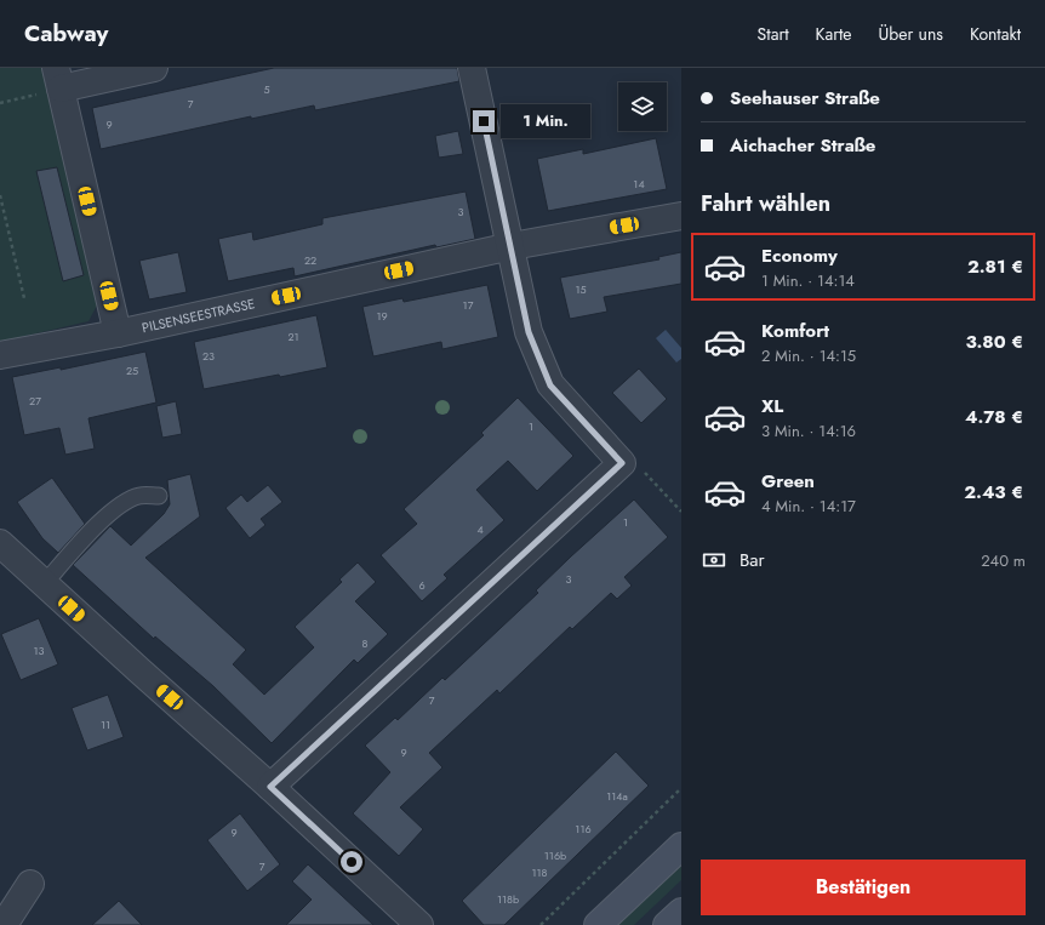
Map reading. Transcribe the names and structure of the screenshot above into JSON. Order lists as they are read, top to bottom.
{
  "streets": {
    "street": ["PILSENSEESTRASSE"]
  },
  "house_numbers": [
    "5",
    "7",
    "9",
    "14",
    "3",
    "22",
    "15",
    "17",
    "19",
    "21",
    "23",
    "25",
    "27",
    "1",
    "1",
    "4",
    "3",
    "6",
    "8",
    "13",
    "7",
    "11",
    "9",
    "114a",
    "116",
    "9",
    "116b",
    "7",
    "118",
    "118b"
  ],
  "page": {
    "header": "Cabway",
    "nav": [
      "Start",
      "Karte",
      "Über uns",
      "Kontakt"
    ],
    "banner": ["Seehauser Straße", "Aichacher Straße"],
    "bubble": "1 Min.",
    "heading": "Fahrt wählen",
    "list": [
      {
        "name": "Economy",
        "note": "1 Min. · 14:14",
        "value": "2.81 €"
      },
      {
        "name": "Komfort",
        "note": "2 Min. · 14:15",
        "value": "3.80 €"
      },
      {
        "name": "XL",
        "note": "3 Min. · 14:16",
        "value": "4.78 €"
      },
      {
        "name": "Green",
        "note": "4 Min. · 14:17",
        "value": "2.43 €"
      }
    ],
    "pay": ["Bar", "240 m"],
    "buttons": "Bestätigen"
  }
}
